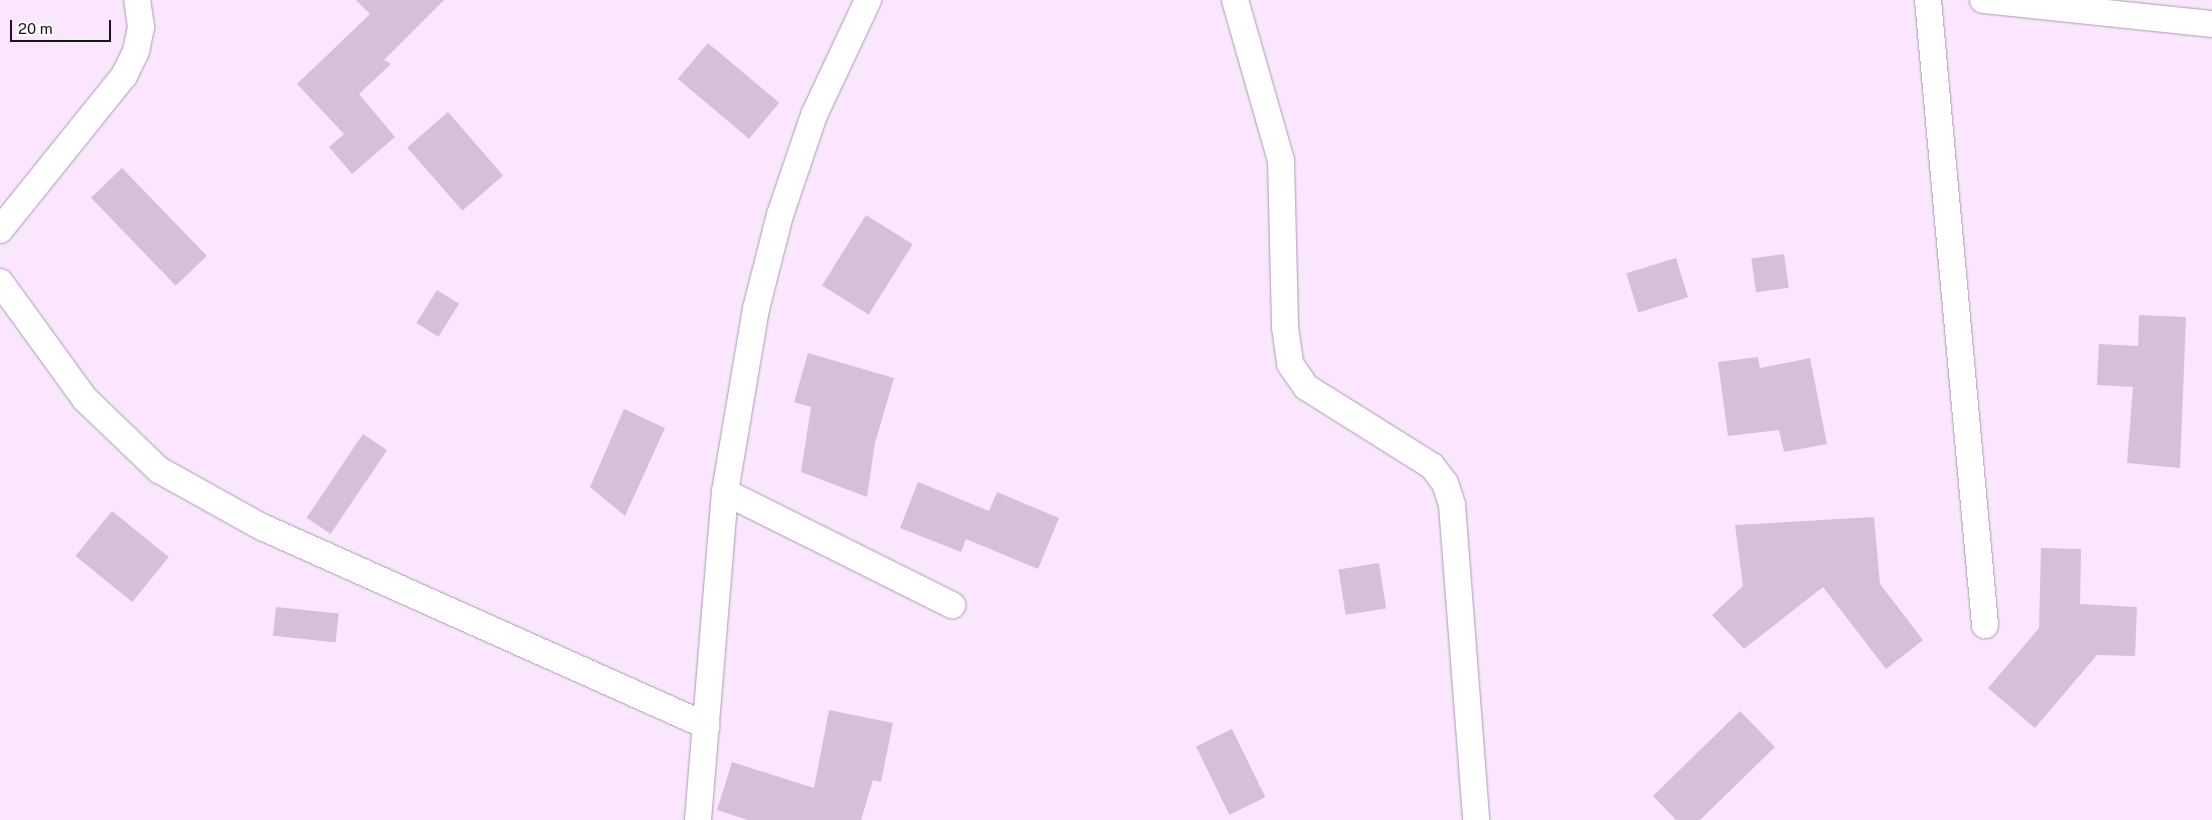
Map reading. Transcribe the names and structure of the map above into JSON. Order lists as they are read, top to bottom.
{
  "scale_bar": "20 m"
}
